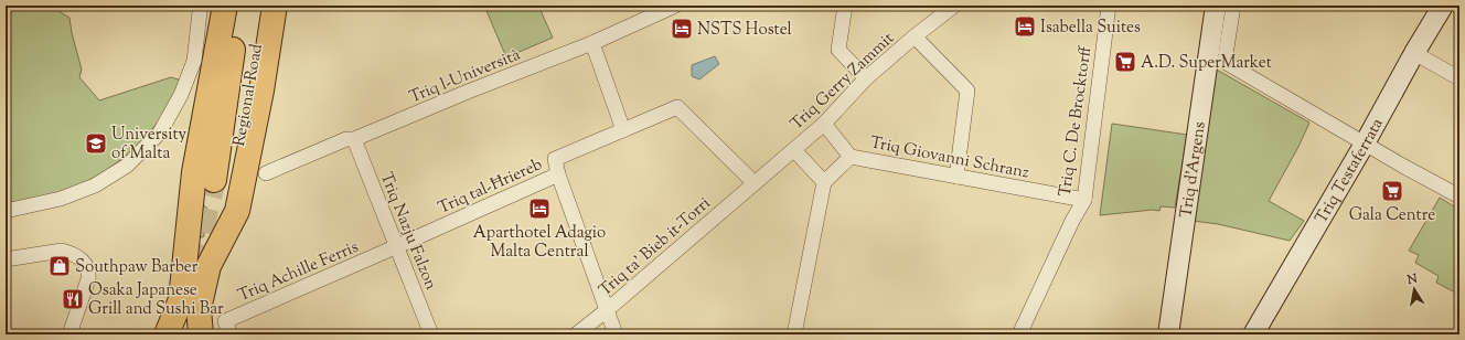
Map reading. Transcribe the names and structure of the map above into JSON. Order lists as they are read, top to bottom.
{
  "streets": {
    "highway": ["Regional Road"],
    "street": [
      "Triq l-Università",
      "Triq Gerry Zammit",
      "Triq C. De Brocktorff",
      "Triq Giovanni Schranz",
      "Triq d'Argens",
      "Triq Testaferrata",
      "Triq tal-Ħriereb",
      "Triq Nazju Falzon",
      "Triq ta' Bieb it-Torri",
      "Triq Achille Ferris"
    ]
  },
  "crossings": [
    ["Triq l-Università", "Triq Nazju Falzon"],
    ["Triq Gerry Zammit", "Triq Giovanni Schranz"],
    ["Triq Gerry Zammit", "Triq tal-Ħriereb"],
    ["Triq Gerry Zammit", "Triq ta' Bieb it-Torri"],
    ["Triq C. De Brocktorff", "Triq Giovanni Schranz"],
    ["Triq tal-Ħriereb", "Triq Nazju Falzon"],
    ["Triq tal-Ħriereb", "Triq ta' Bieb it-Torri"],
    ["Triq tal-Ħriereb", "Triq Achille Ferris"],
    ["Triq Nazju Falzon", "Triq Achille Ferris"]
  ],
  "places": {
    "hotel": ["Isabella Suites", "NSTS Hostel", "Aparthotel Adagio Malta Central"],
    "supermarket": ["A.D. SuperMarket", "Gala Centre"],
    "school or university": ["University of Malta"],
    "shop": ["Southpaw Barber"],
    "restaurant": ["Osaka Japanese Grill and Sushi Bar"]
  },
  "north": "top"
}
